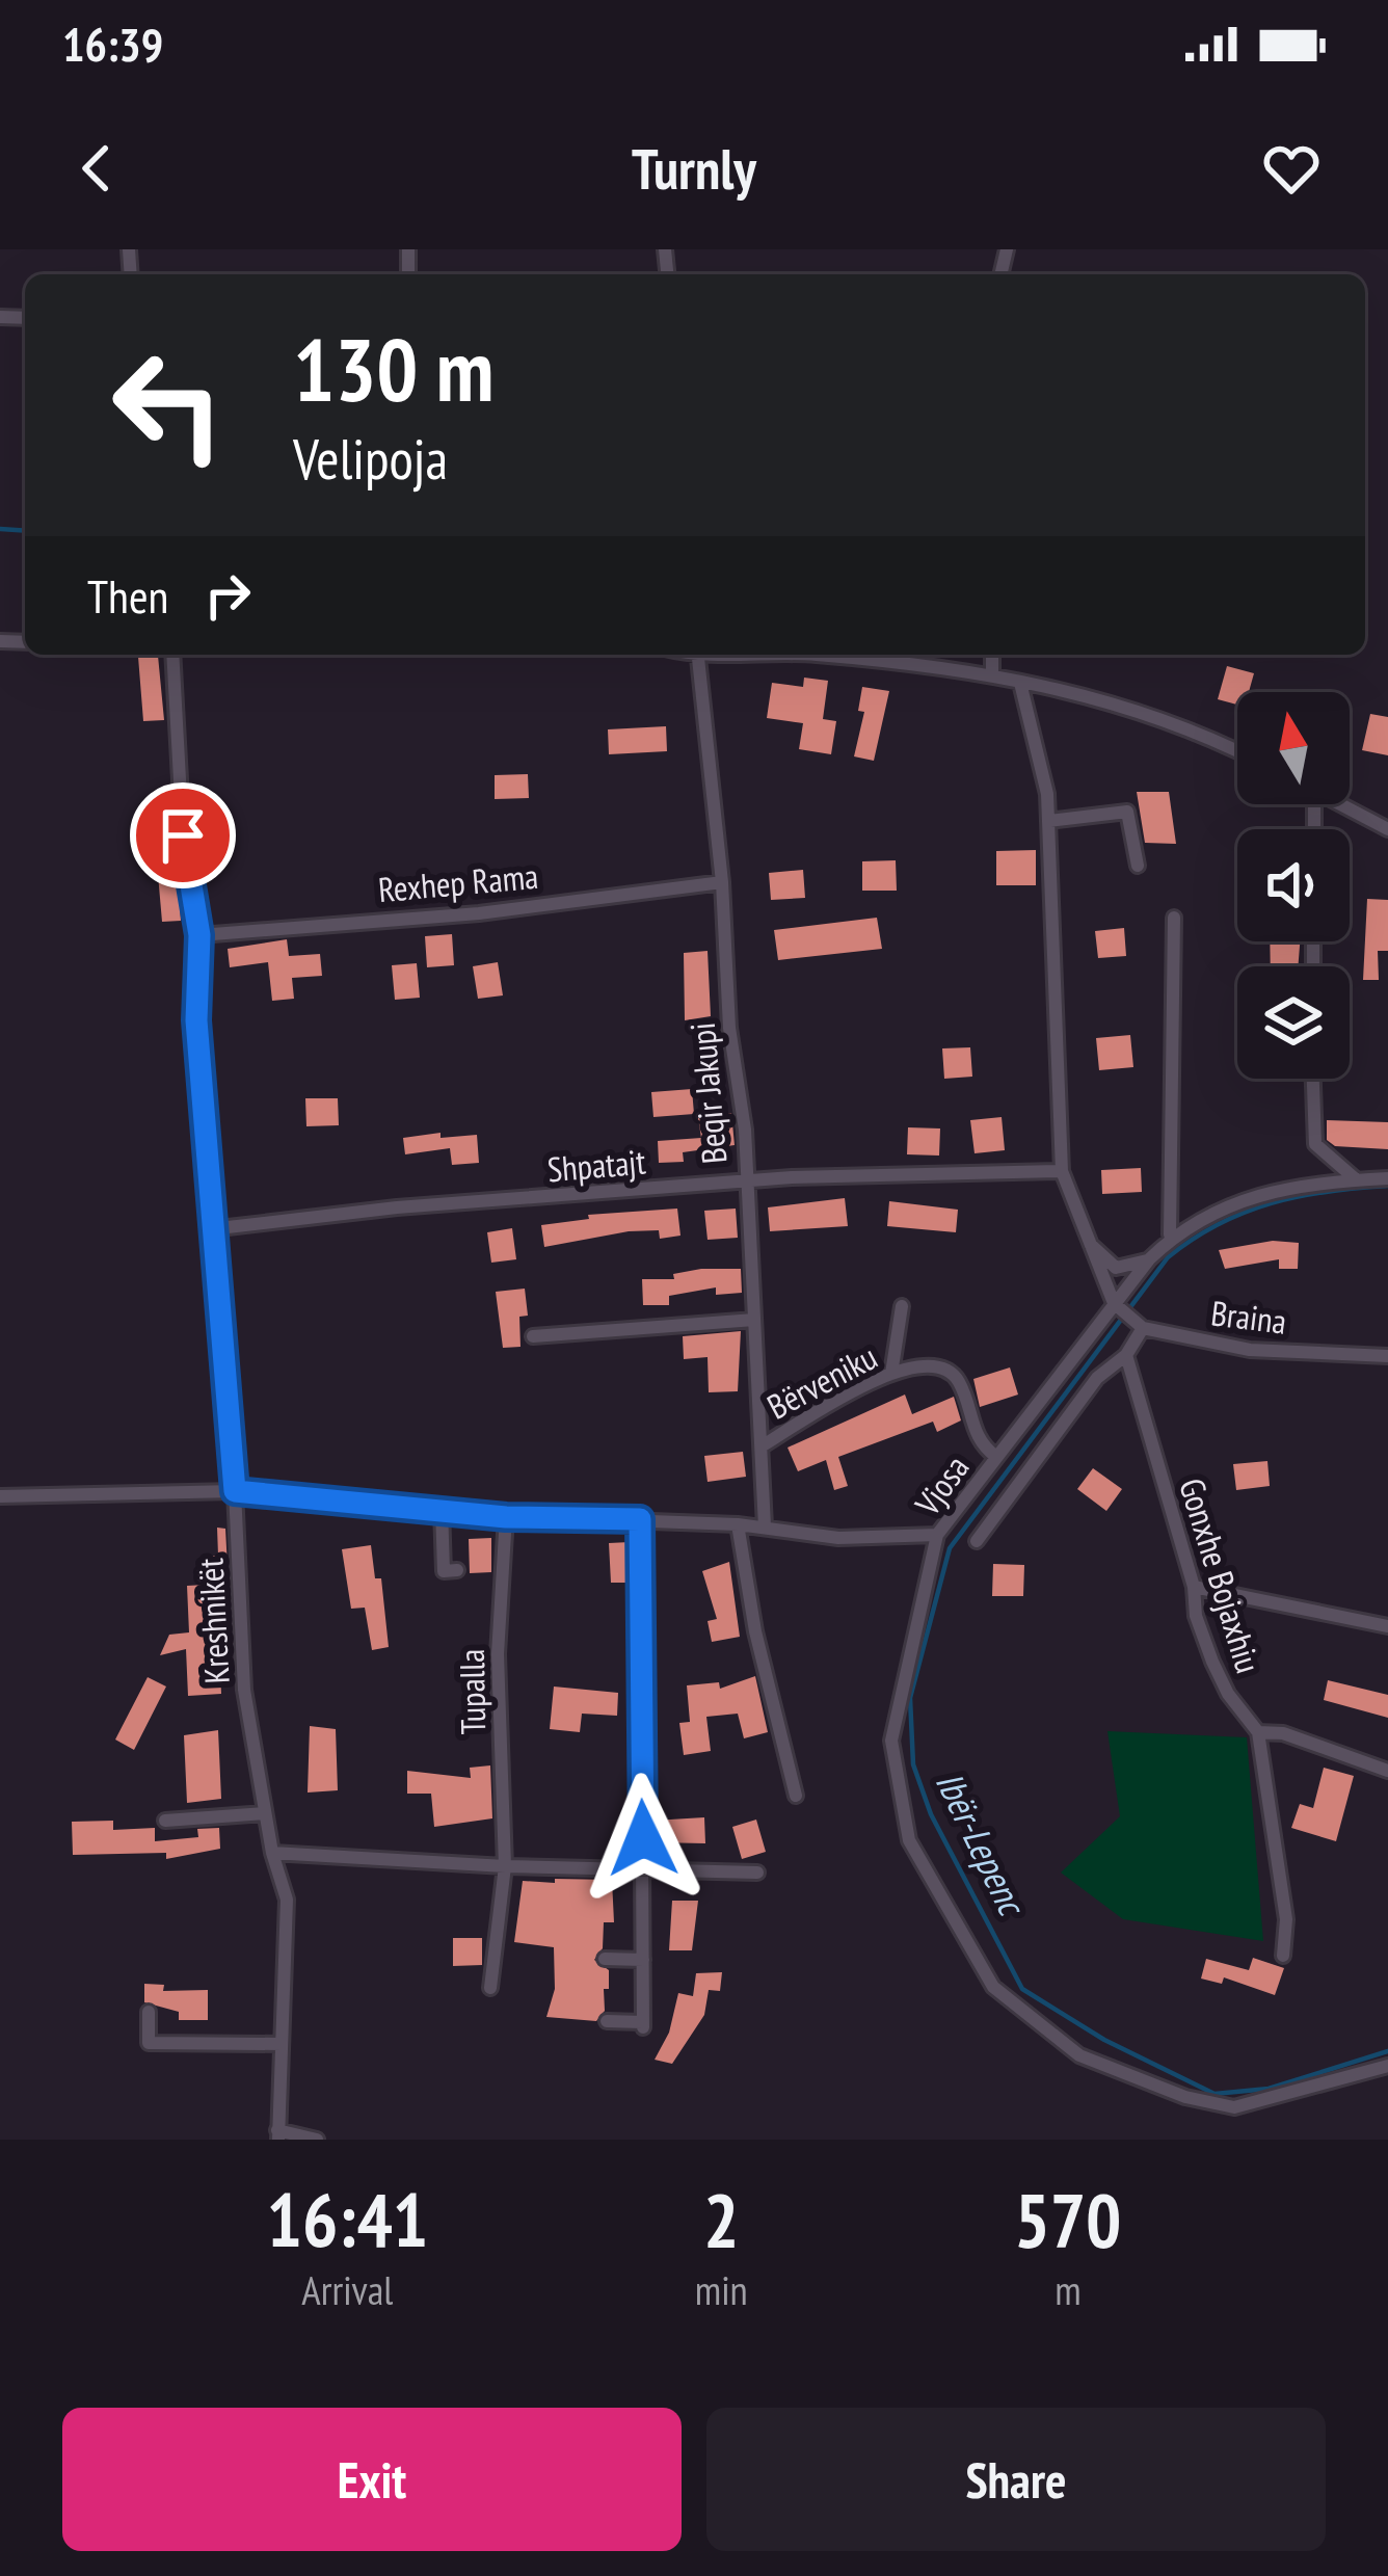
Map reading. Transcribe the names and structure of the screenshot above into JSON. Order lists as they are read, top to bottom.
{
  "streets": {
    "street": [
      "Rexhep Rama",
      "Beqir Jakupi",
      "Shpatajt",
      "Braina",
      "Bërveniku",
      "Vjosa",
      "Gonxhe Bojaxhiu",
      "Kreshnikët",
      "Tupalla"
    ]
  },
  "crossings": [
    ["Rexhep Rama", "Beqir Jakupi"],
    ["Rexhep Rama", "Kreshnikët"],
    ["Beqir Jakupi", "Shpatajt"],
    ["Beqir Jakupi", "Bërveniku"],
    ["Shpatajt", "Kreshnikët"],
    ["Braina", "Vjosa"],
    ["Bërveniku", "Vjosa"]
  ],
  "water": ["Ibër-Lepenc"],
  "north": "top",
  "page": {
    "status": "16:39",
    "header": "Turnly",
    "turn": ["130 m", "Velipoja"],
    "then": "Then",
    "eta": [
      "16:41",
      "Arrival",
      "2",
      "min",
      "570",
      "m"
    ],
    "buttons": ["Exit", "Share"]
  }
}
